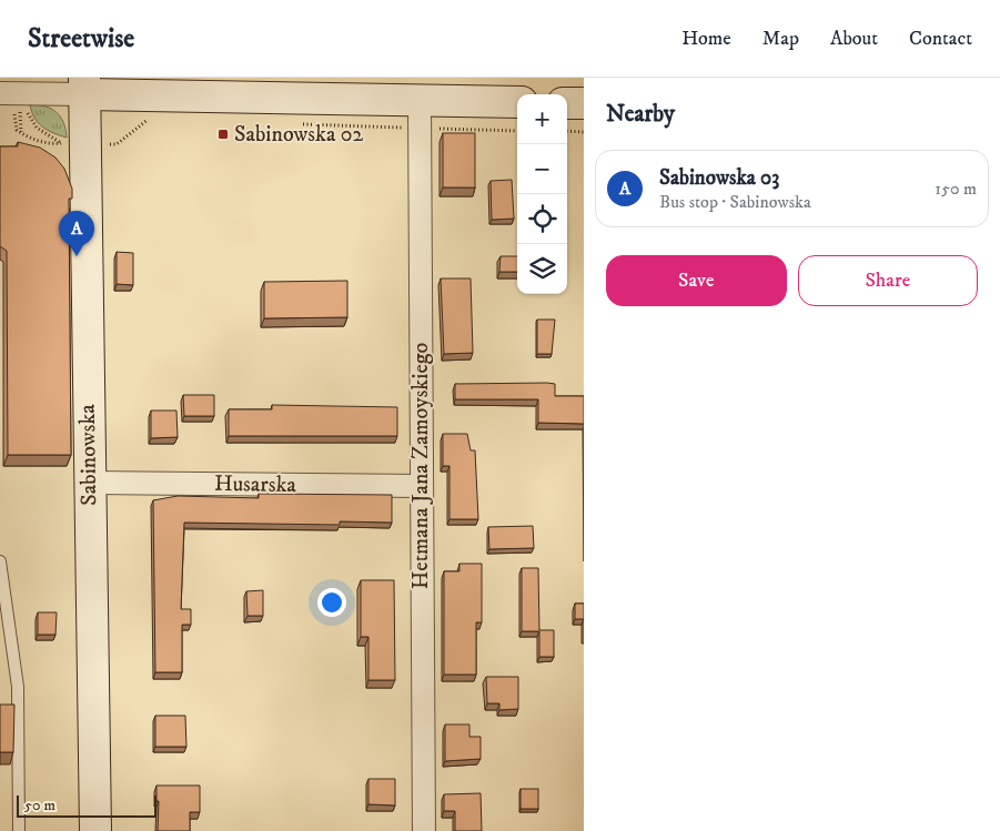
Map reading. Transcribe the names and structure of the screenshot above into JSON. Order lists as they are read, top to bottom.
{
  "streets": {
    "street": ["Sabinowska", "Hetmana Jana Zamoyskiego", "Husarska"]
  },
  "crossings": [
    ["Sabinowska", "Husarska"],
    ["Hetmana Jana Zamoyskiego", "Husarska"]
  ],
  "places": {
    "transit": ["Sabinowska 02"]
  },
  "scale_bar": "50 m",
  "page": {
    "header": "Streetwise",
    "nav": [
      "Home",
      "Map",
      "About",
      "Contact"
    ],
    "heading": "Nearby",
    "map_buttons": ["+", "−"],
    "list": [
      {
        "mark": "A",
        "name": "Sabinowska 03",
        "note": "Bus stop · Sabinowska",
        "value": "150 m"
      }
    ],
    "pins": "A",
    "buttons": ["Save", "Share"],
    "scale": "50 m"
  }
}
